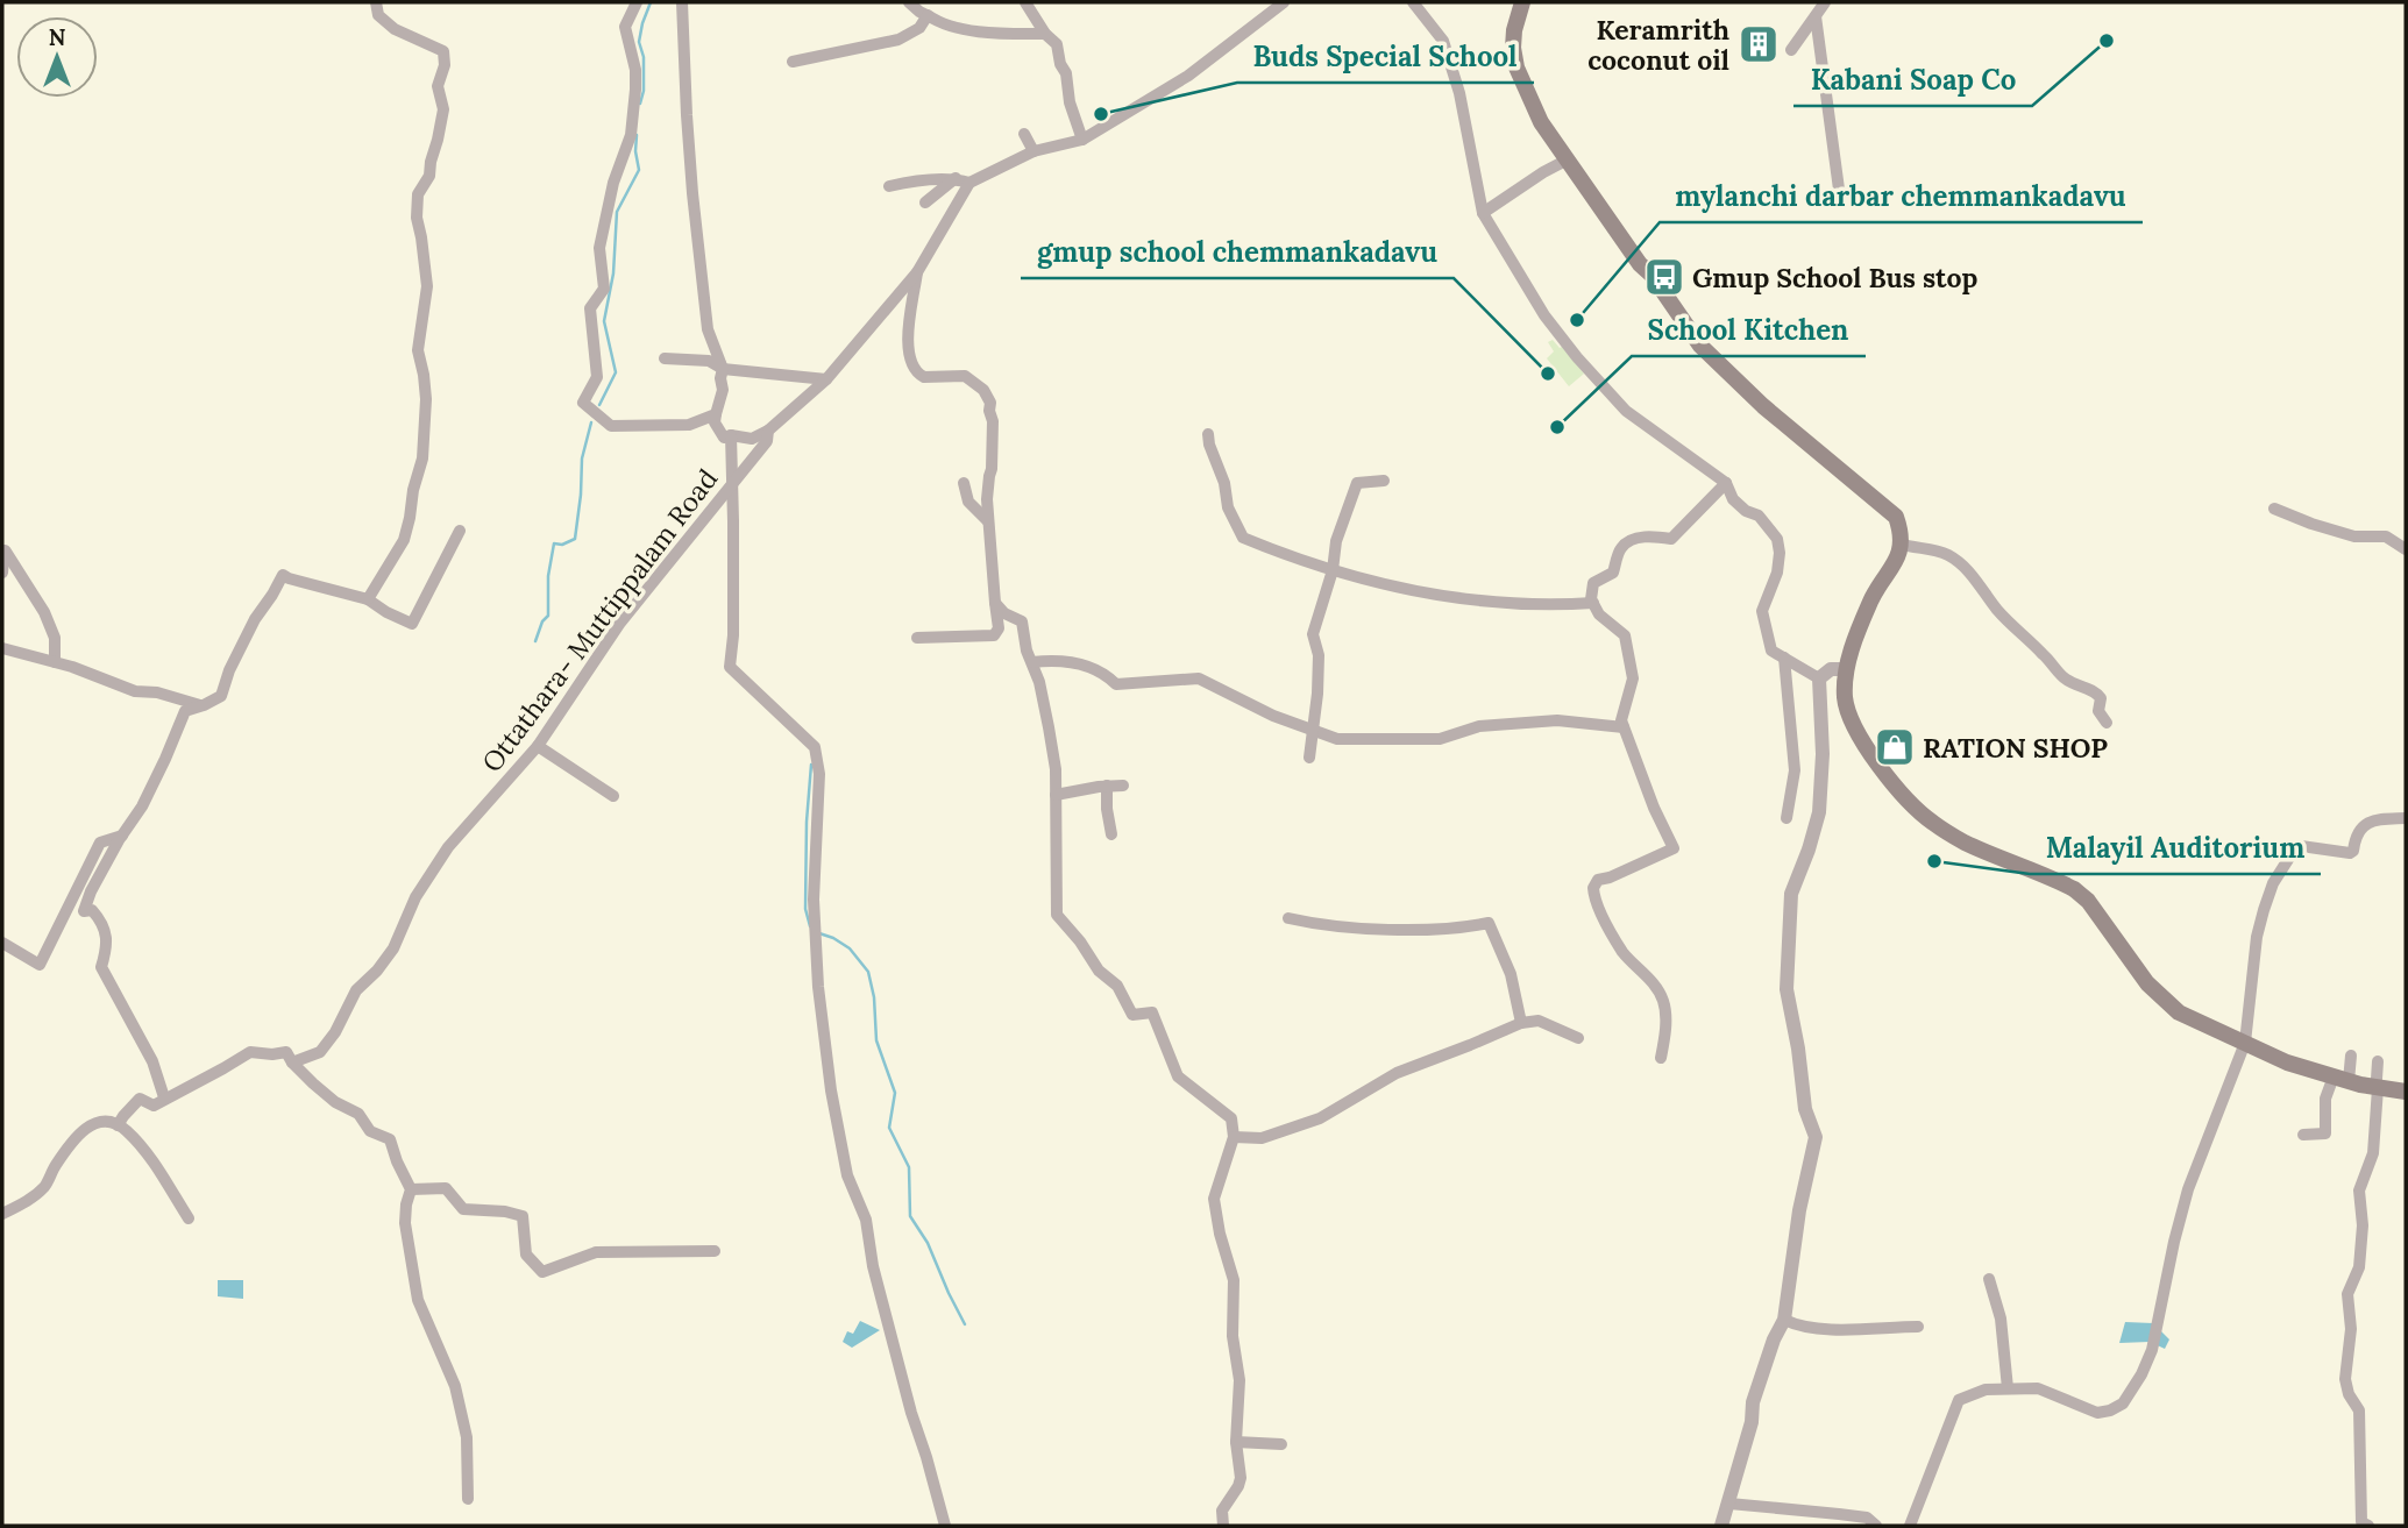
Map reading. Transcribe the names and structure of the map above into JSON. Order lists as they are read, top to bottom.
{
  "streets": {
    "street": ["Ottathara- Muttippalam Road"]
  },
  "places": {
    "other": [
      "Kabani Soap Co",
      "Buds Special School",
      "mylanchi darbar chemmankadavu",
      "gmup school chemmankadavu",
      "School Kitchen",
      "Malayil Auditorium"
    ],
    "building": ["Keramrith coconut oil"],
    "bus stop": ["Gmup School Bus stop"],
    "shop": ["RATION SHOP"]
  },
  "north": "top"
}
